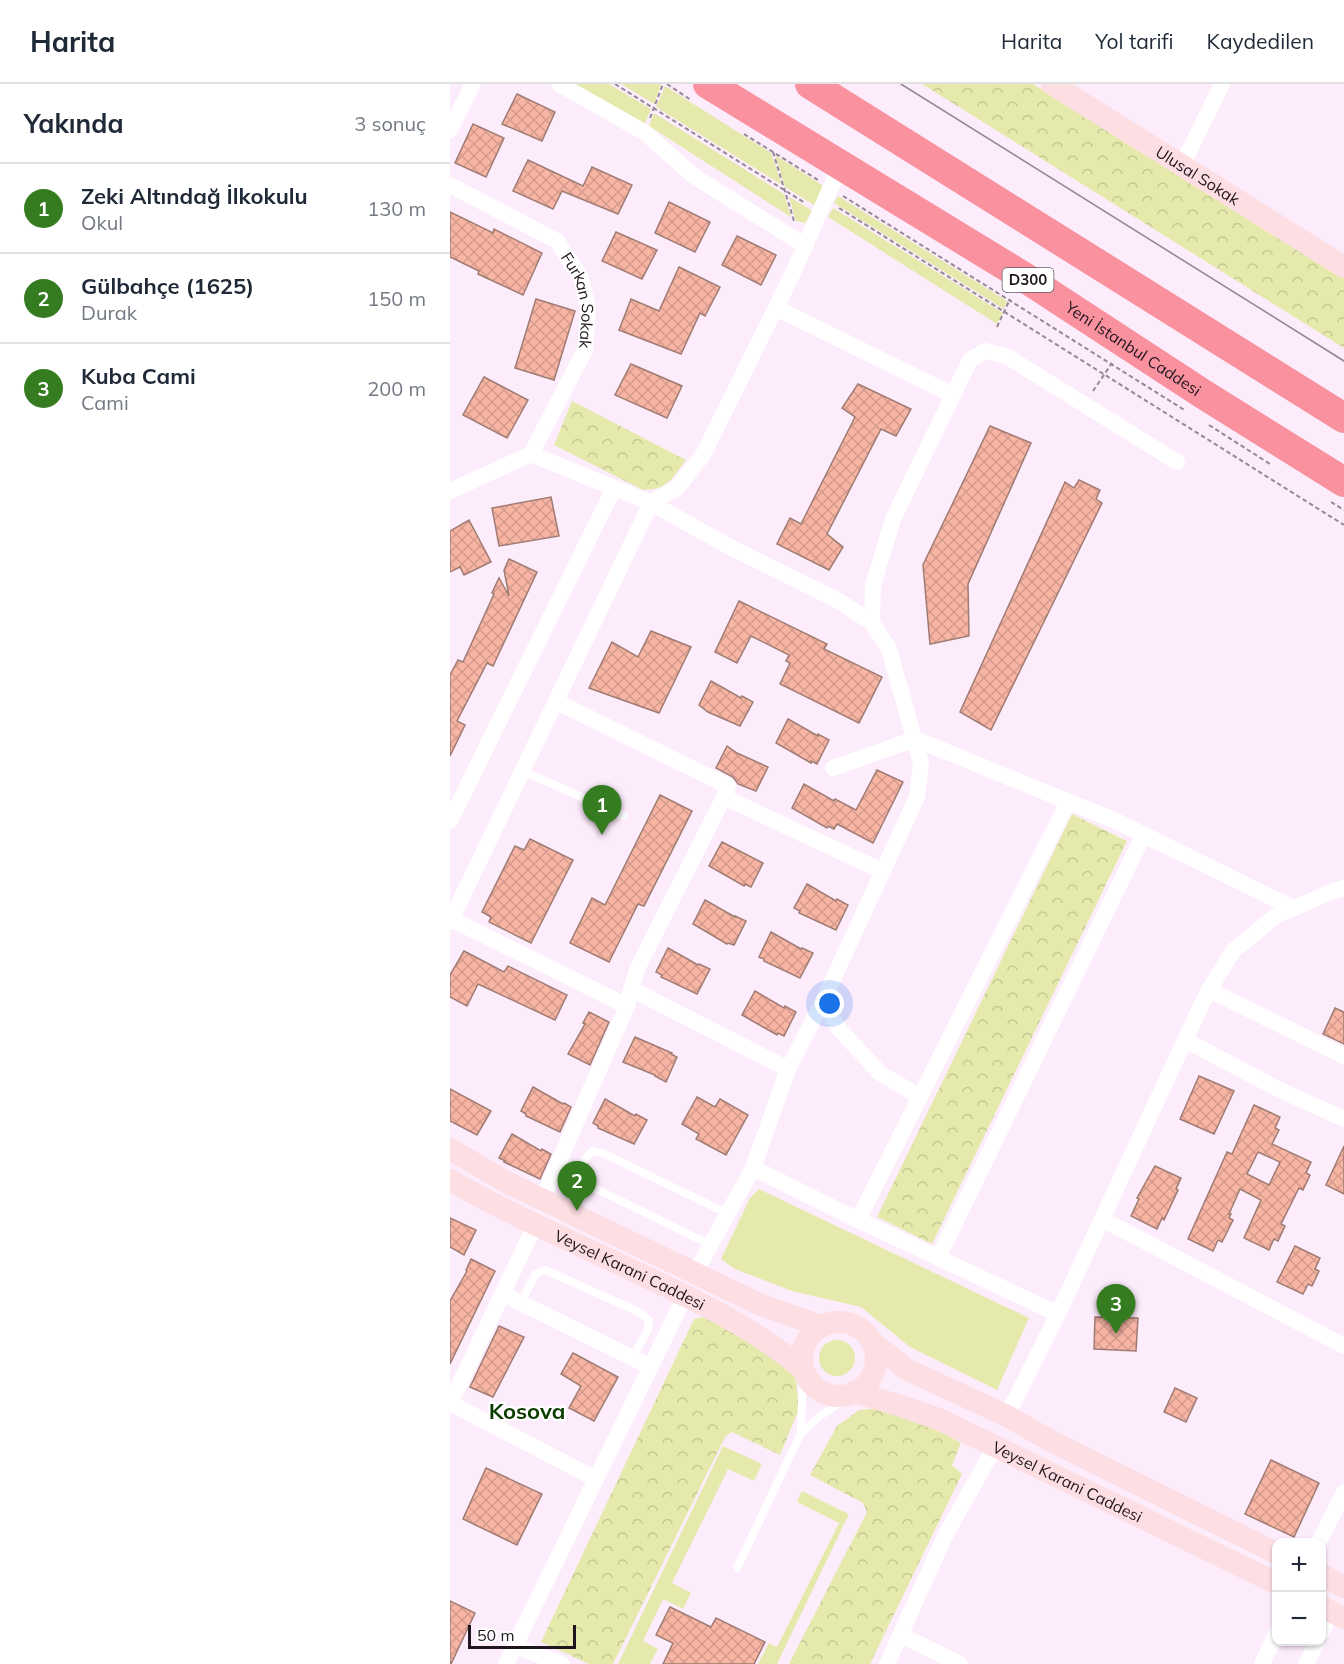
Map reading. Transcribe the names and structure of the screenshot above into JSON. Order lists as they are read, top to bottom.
{
  "streets": {
    "highway": ["D300", "Yeni İstanbul Caddesi"],
    "main road": ["Ulusal Sokak", "Veysel Karani Caddesi"],
    "street": ["Furkan Sokak"]
  },
  "districts": ["Kosova"],
  "scale_bar": "50 m",
  "page": {
    "header": "Harita",
    "nav": ["Harita", "Yol tarifi", "Kaydedilen"],
    "heading": ["Yakında", "3 sonuç"],
    "list": [
      {
        "mark": "1",
        "name": "Zeki Altındağ İlkokulu",
        "note": "Okul",
        "value": "130 m"
      },
      {
        "mark": "2",
        "name": "Gülbahçe (1625)",
        "note": "Durak",
        "value": "150 m"
      },
      {
        "mark": "3",
        "name": "Kuba Cami",
        "note": "Cami",
        "value": "200 m"
      }
    ],
    "pins": ["1", "2", "3"],
    "map_buttons": ["+", "−"],
    "scale": "50 m"
  }
}
